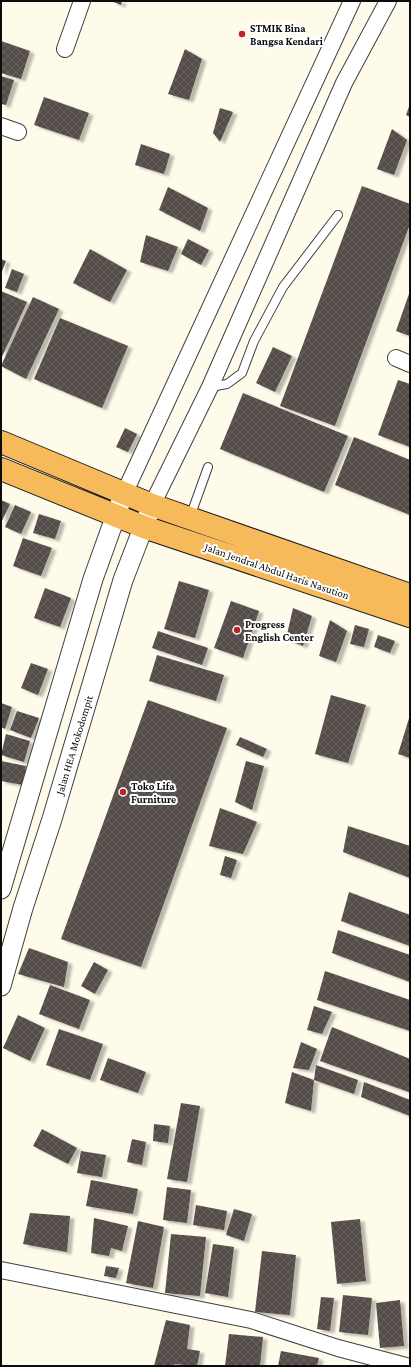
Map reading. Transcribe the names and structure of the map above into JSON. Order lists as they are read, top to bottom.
{
  "streets": {
    "highway": ["Jalan Jendral Abdul Haris Nasution"],
    "street": ["Jalan HEA Mokodompit"]
  },
  "crossings": [
    ["Jalan Jendral Abdul Haris Nasution", "Jalan HEA Mokodompit"]
  ],
  "places": ["STMIK Bina Bangsa Kendari", "Progress English Center", "Toko Lifa Furniture"]
}
